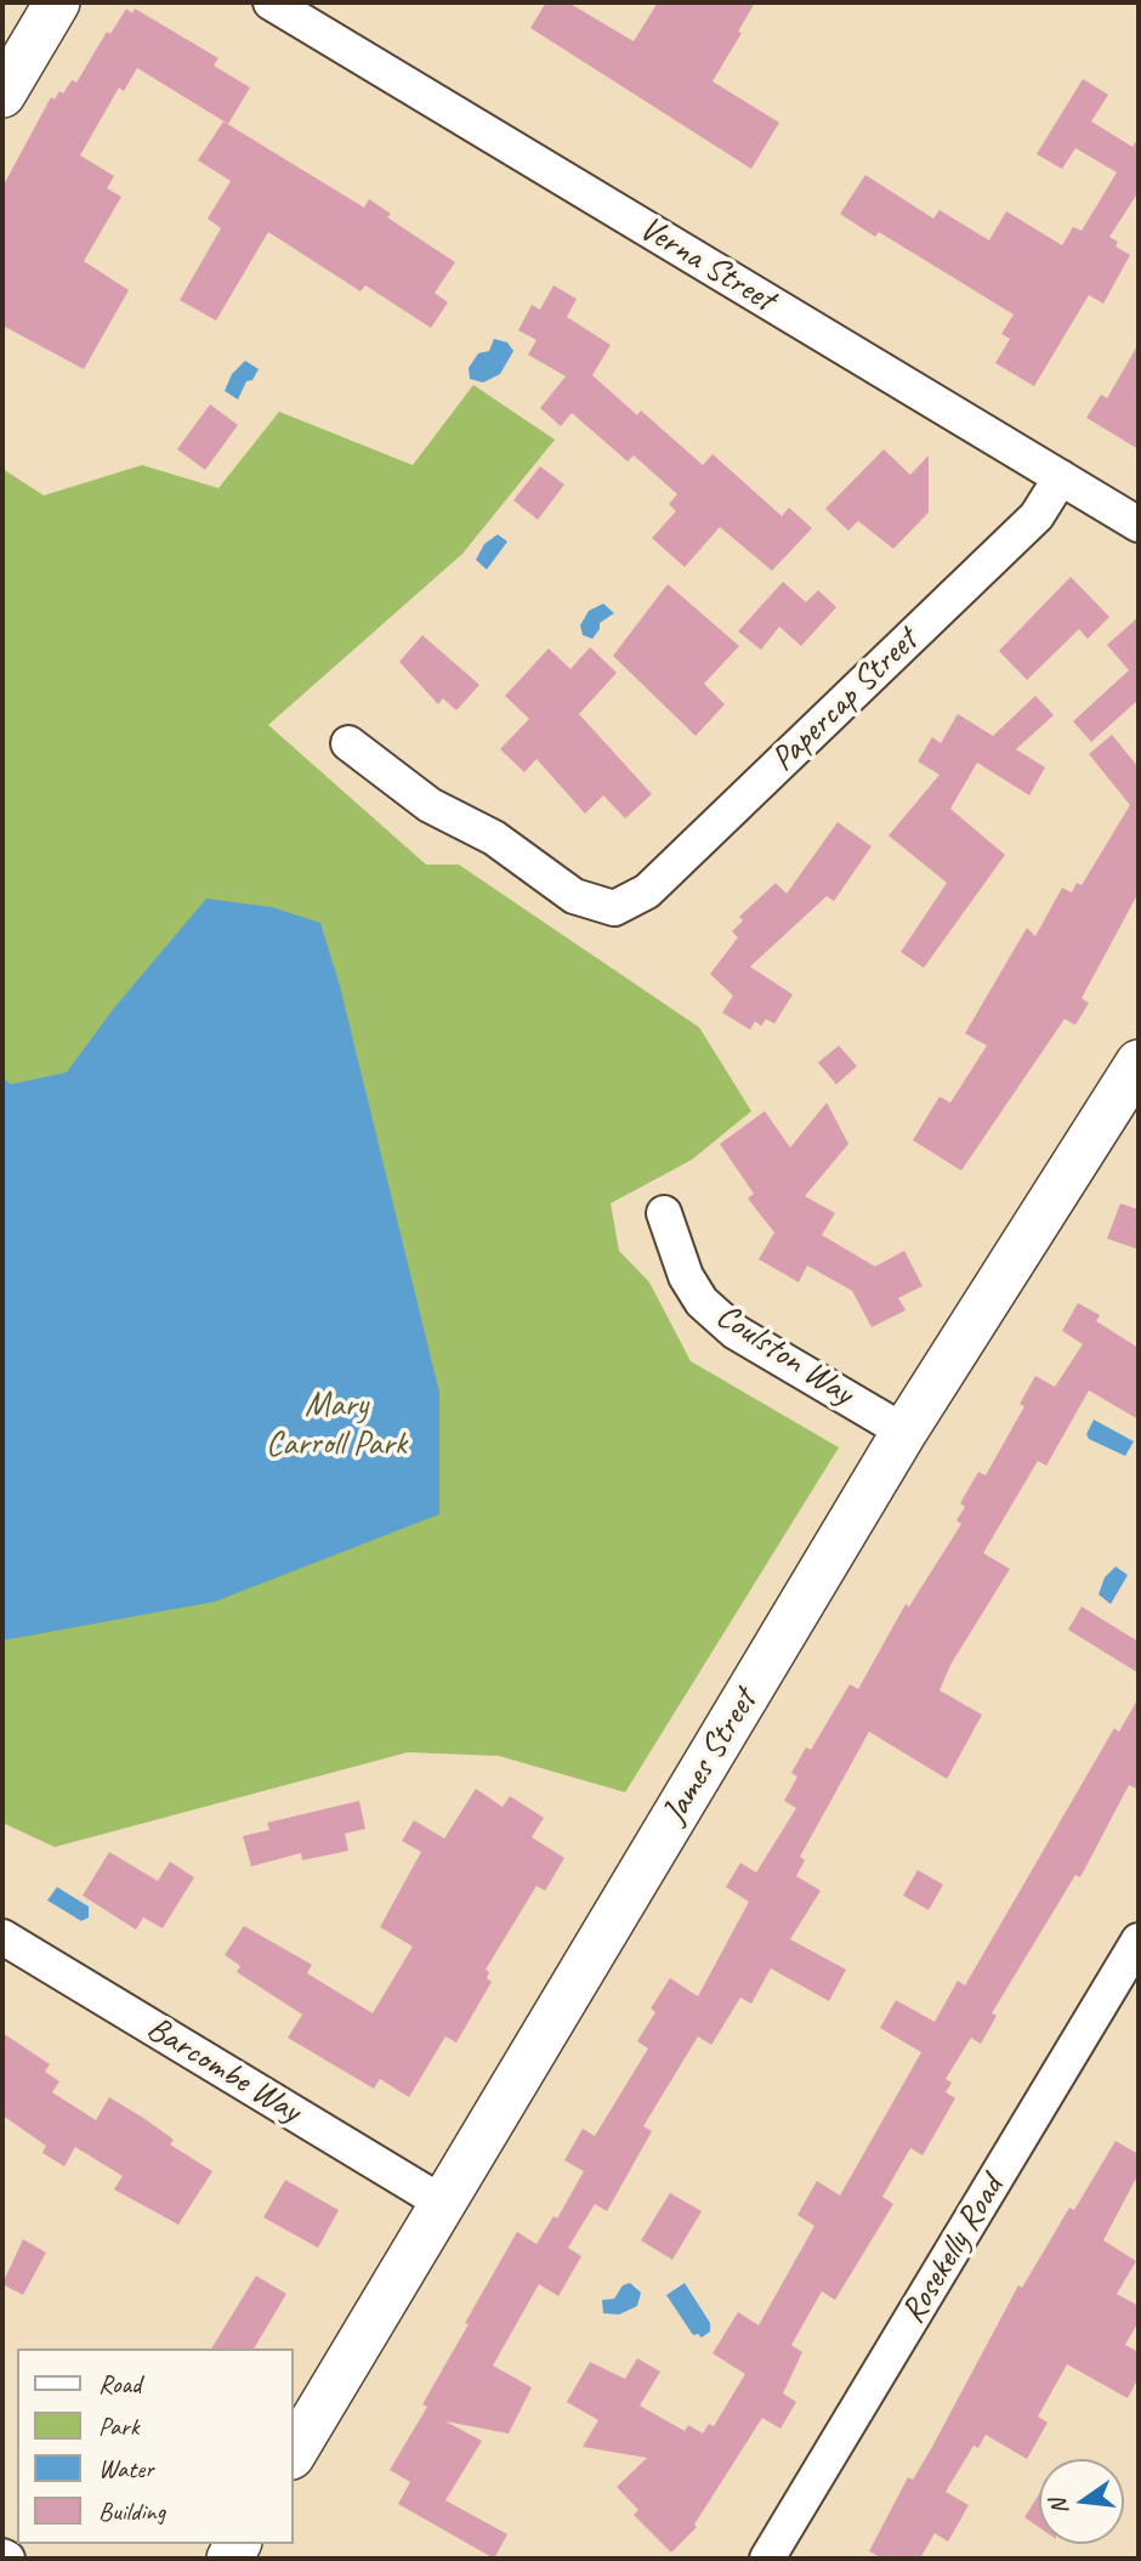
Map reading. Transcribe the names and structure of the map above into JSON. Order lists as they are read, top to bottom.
{
  "streets": {
    "street": [
      "Verna Street",
      "Papercap Street",
      "Coulston Way",
      "James Street",
      "Barcombe Way",
      "Rosekelly Road"
    ]
  },
  "crossings": [
    ["Verna Street", "Papercap Street"],
    ["Coulston Way", "James Street"],
    ["James Street", "Barcombe Way"]
  ],
  "parks": ["Mary Carroll Park"],
  "legend": [
    "Road",
    "Park",
    "Water",
    "Building"
  ],
  "north": "left"
}
